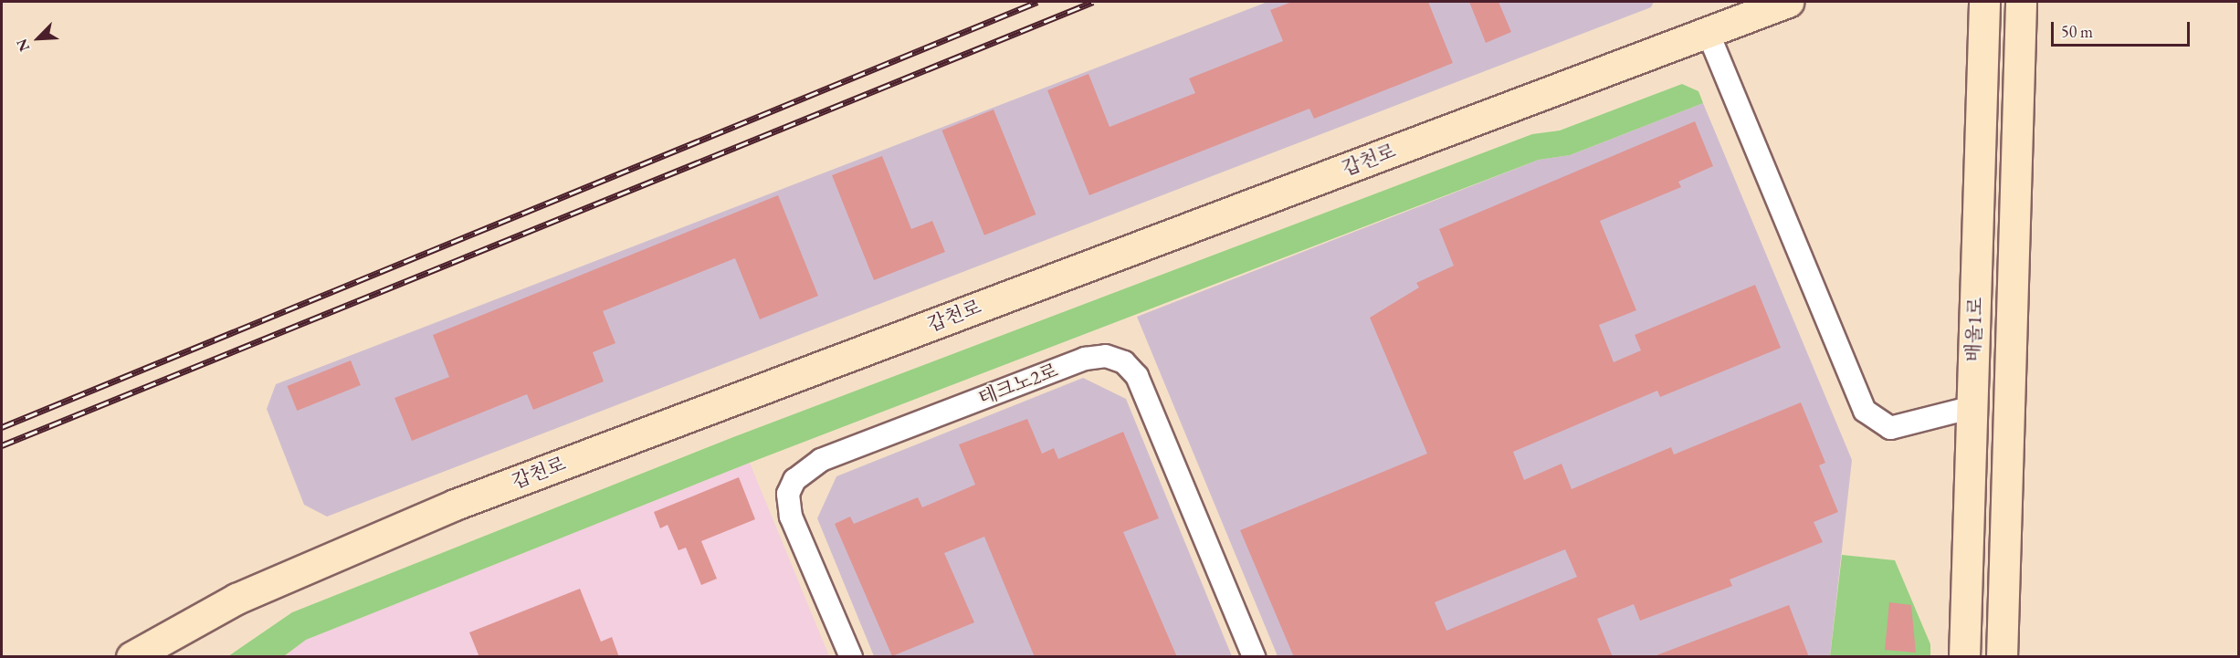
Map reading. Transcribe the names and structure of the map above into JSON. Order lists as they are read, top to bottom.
{
  "streets": {
    "main road": ["갑천로", "배울1로"],
    "street": ["테크노2로"]
  },
  "scale_bar": "50 m",
  "north": "bottom left"
}
